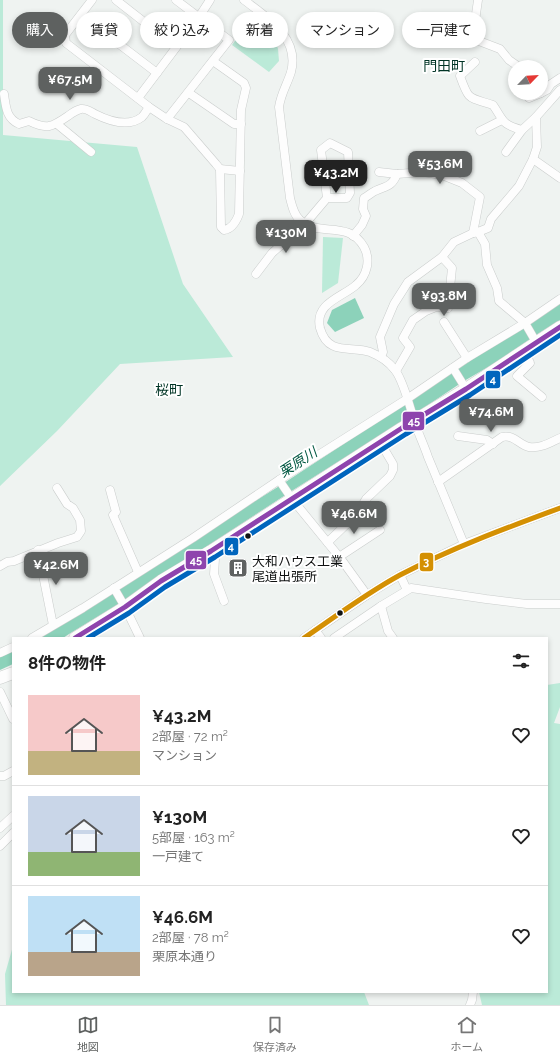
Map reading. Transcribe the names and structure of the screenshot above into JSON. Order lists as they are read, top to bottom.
{
  "districts": ["門田町", "桜町"],
  "water": ["栗原川"],
  "places": {
    "building": ["大和ハウス工業 尾道出張所"]
  },
  "lines": ["transit line 45", "transit line 4", "transit line 3"],
  "north": "top right",
  "page": {
    "chip": [
      "購入",
      "賃貸",
      "絞り込み",
      "新着",
      "マンション",
      "一戸建て"
    ],
    "price": [
      "¥67.5M",
      "¥53.6M",
      "¥43.2M",
      "¥130M",
      "¥93.8M",
      "¥74.6M",
      "¥46.6M",
      "¥42.6M"
    ],
    "heading": "8件の物件",
    "list": [
      {
        "name": "¥43.2M",
        "note": "2部屋 · 72 m² · マンション"
      },
      {
        "name": "¥130M",
        "note": "5部屋 · 163 m² · 一戸建て"
      },
      {
        "name": "¥46.6M",
        "note": "2部屋 · 78 m² · 栗原本通り"
      }
    ],
    "tabs": ["地図", "保存済み", "ホーム"]
  }
}
